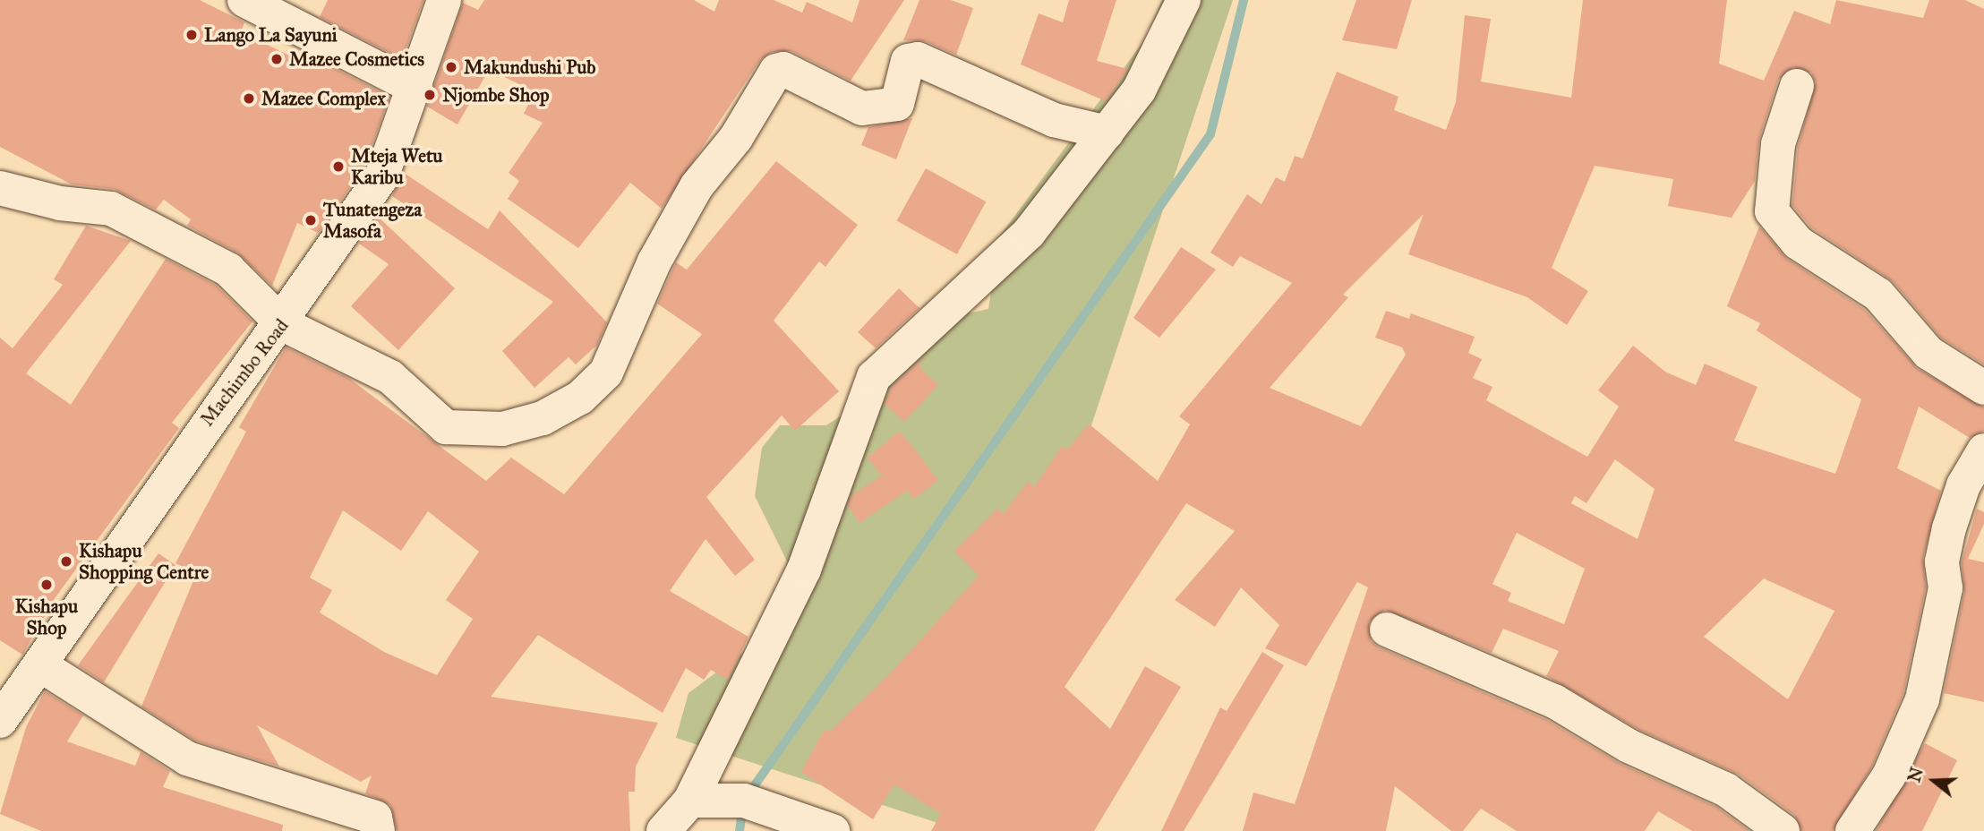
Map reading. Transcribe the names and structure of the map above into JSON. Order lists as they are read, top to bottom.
{
  "streets": {
    "street": ["Machimbo Road"]
  },
  "places": [
    "Lango La Sayuni",
    "Mazee Cosmetics",
    "Makundushi Pub",
    "Njombe Shop",
    "Mazee Complex",
    "Mteja Wetu Karibu",
    "Tunatengeza Masofa",
    "Kishapu Shopping Centre",
    "Kishapu Shop"
  ],
  "north": "left"
}
